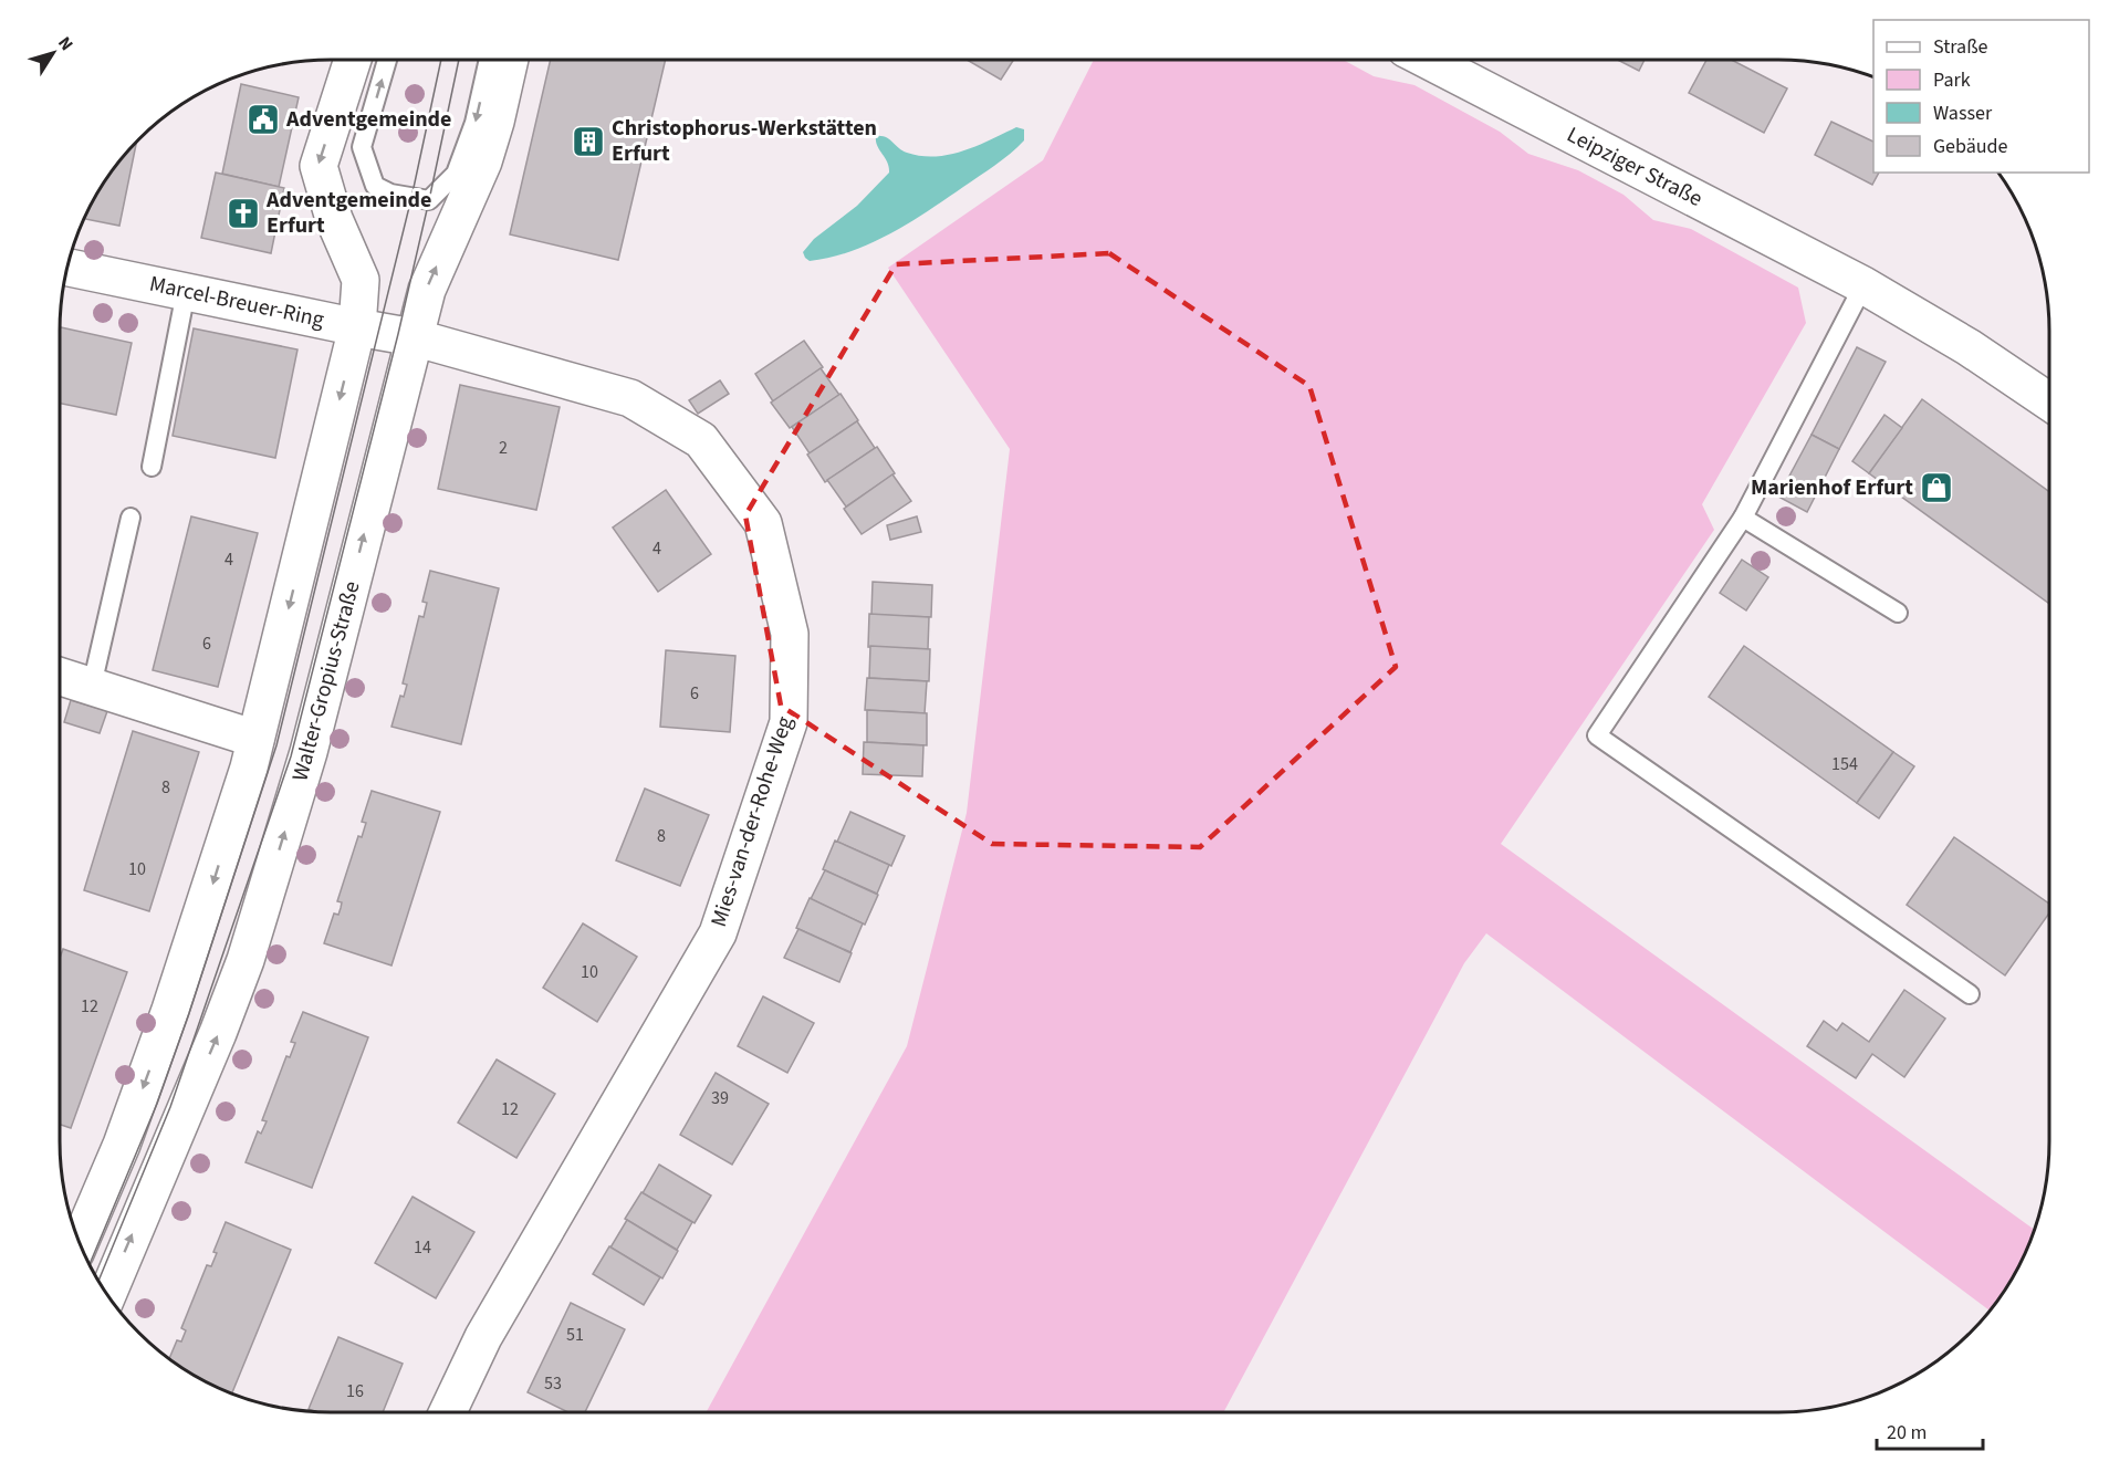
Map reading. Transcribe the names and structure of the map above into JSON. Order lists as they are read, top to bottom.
{
  "streets": {
    "street": [
      "Leipziger Straße",
      "Marcel-Breuer-Ring",
      "Walter-Gropius-Straße",
      "Mies-van-der-Rohe-Weg"
    ]
  },
  "crossings": [
    ["Marcel-Breuer-Ring", "Walter-Gropius-Straße"],
    ["Marcel-Breuer-Ring", "Mies-van-der-Rohe-Weg"],
    ["Walter-Gropius-Straße", "Mies-van-der-Rohe-Weg"]
  ],
  "places": {
    "public building": ["Adventgemeinde"],
    "building": ["Christophorus-Werkstätten Erfurt"],
    "church": ["Adventgemeinde Erfurt"],
    "shop": ["Marienhof Erfurt"]
  },
  "house_numbers": [
    "2",
    "4",
    "4",
    "6",
    "6",
    "154",
    "8",
    "8",
    "10",
    "10",
    "12",
    "39",
    "12",
    "14",
    "51",
    "53",
    "16"
  ],
  "legend": [
    "Straße",
    "Park",
    "Wasser",
    "Gebäude"
  ],
  "scale_bar": "20 m",
  "north": "top right"
}
